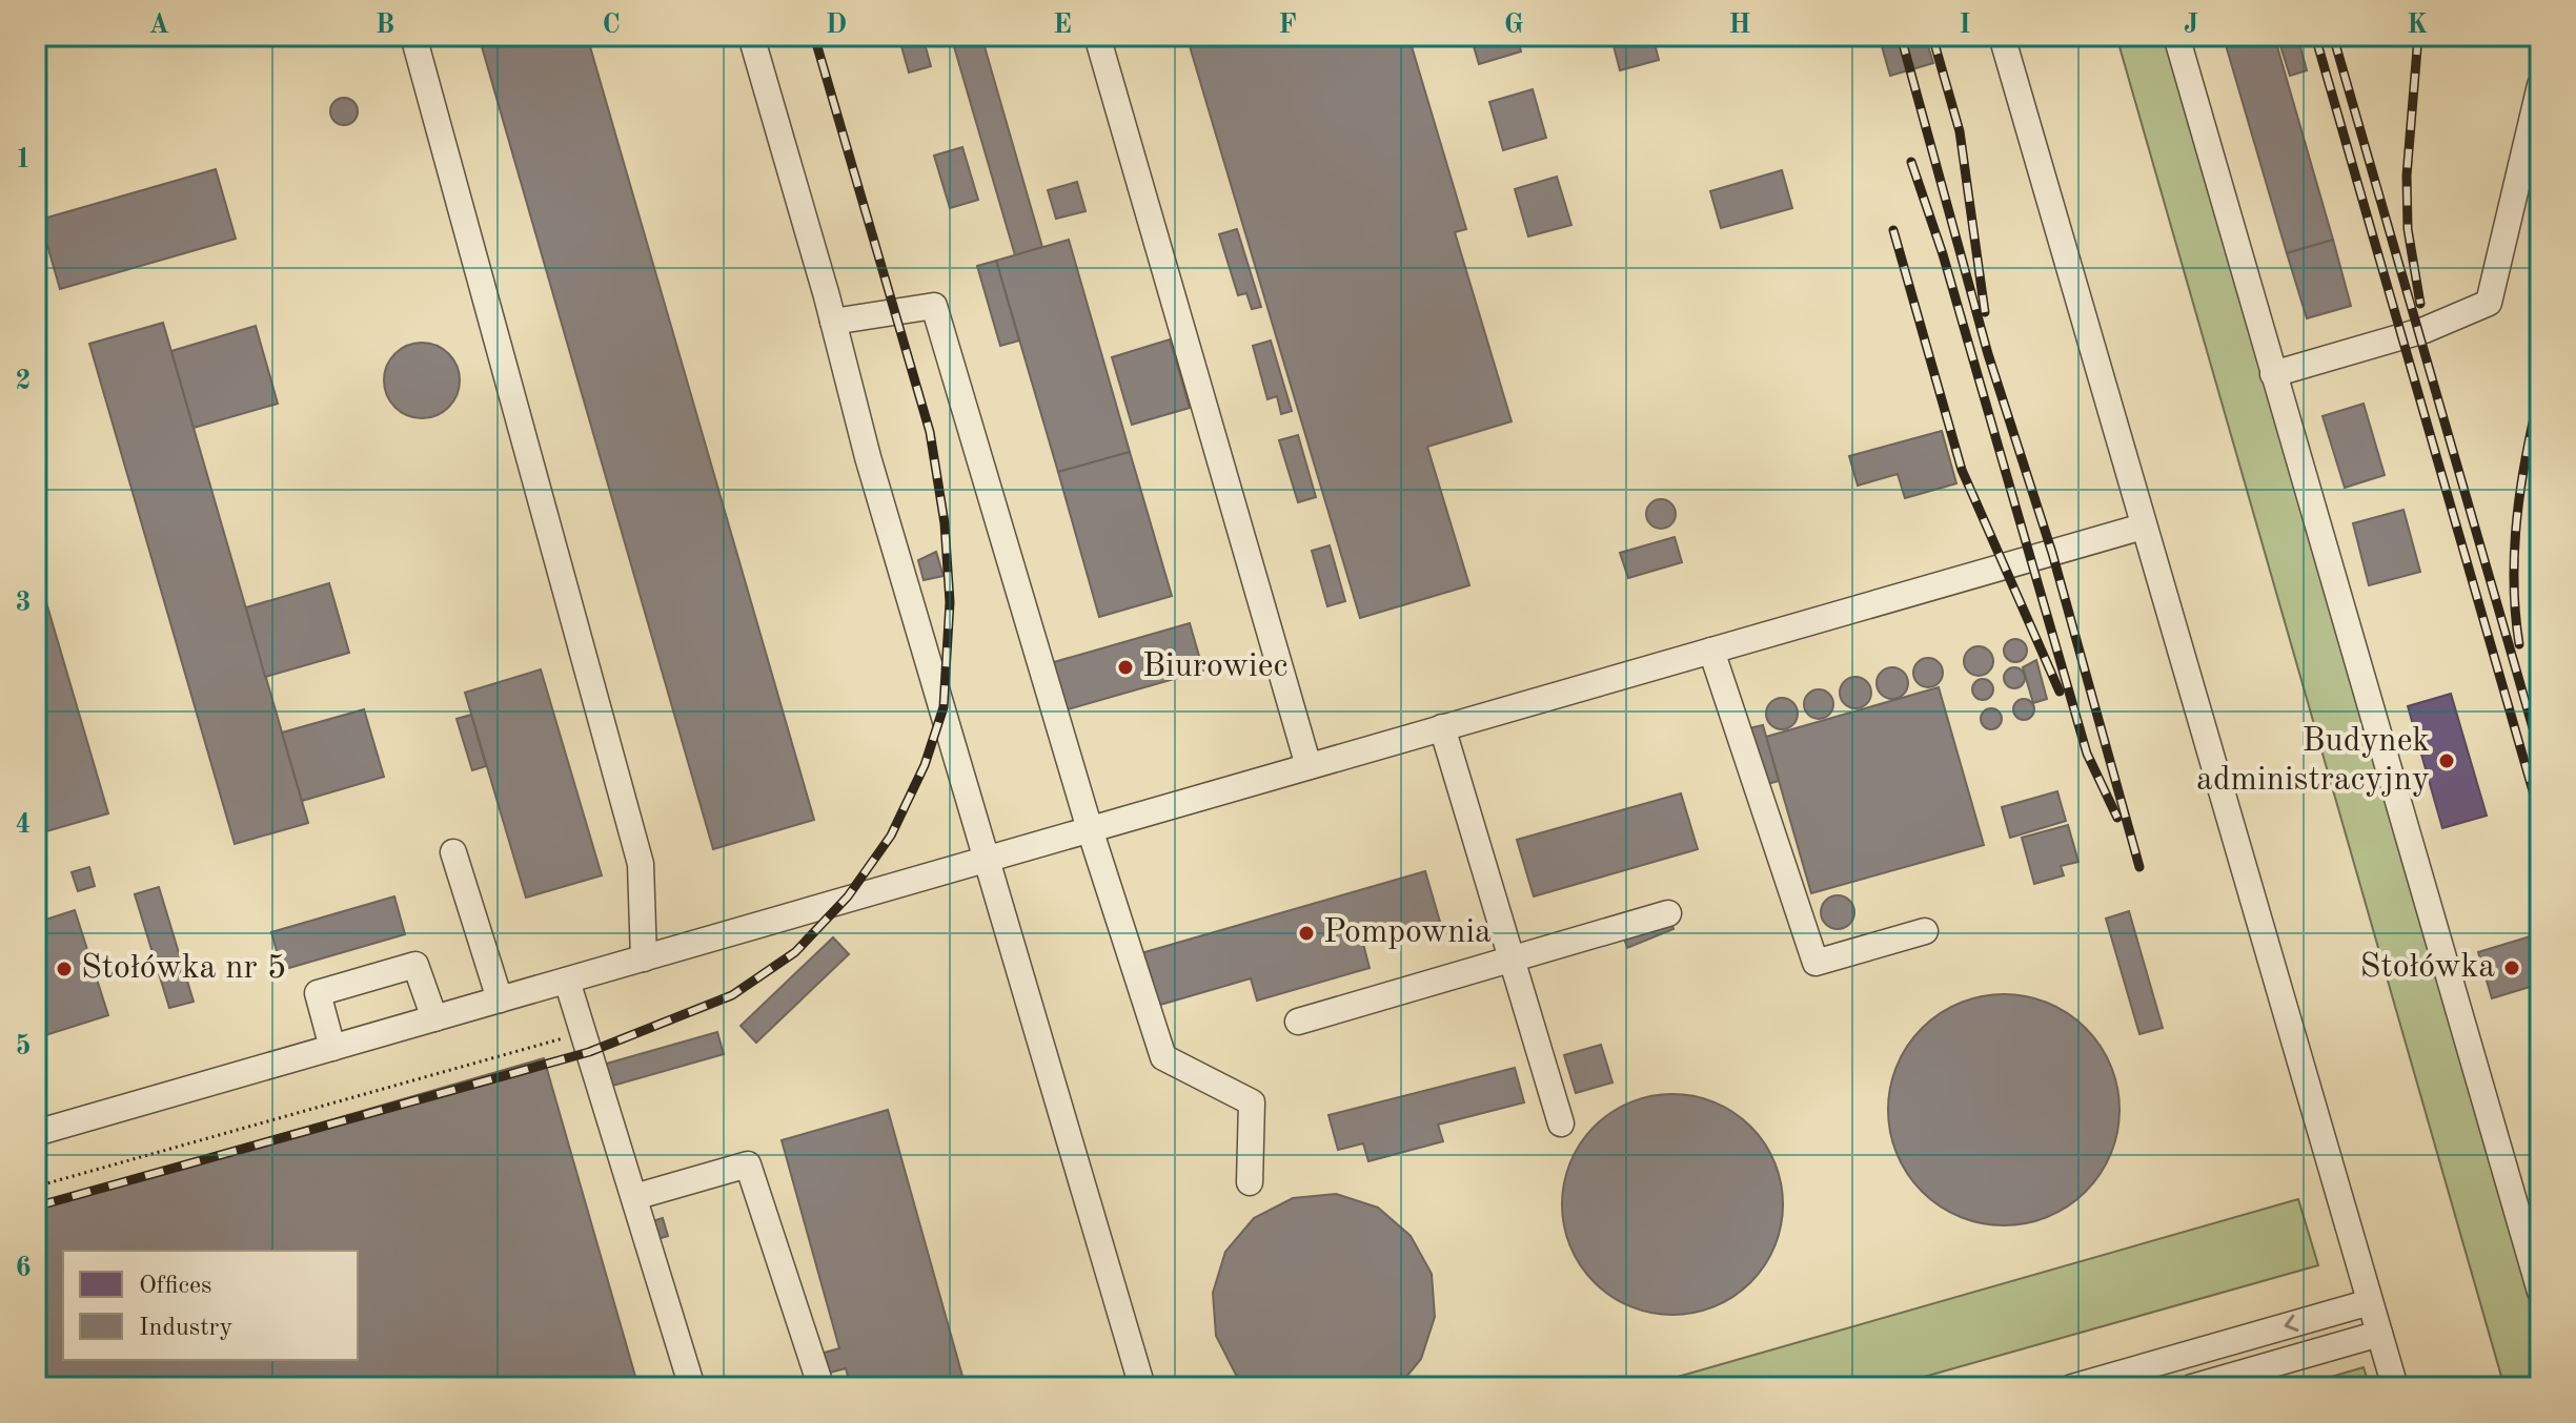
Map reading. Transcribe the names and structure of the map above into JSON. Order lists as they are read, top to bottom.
{
  "places": [
    "Biurowiec",
    "Budynek administracyjny",
    "Pompownia",
    "Stołówka",
    "Stołówka nr 5"
  ],
  "legend": ["Offices", "Industry"],
  "grid": {
    "columns": [
      "A",
      "B",
      "C",
      "D",
      "E",
      "F",
      "G",
      "H",
      "I",
      "J",
      "K"
    ],
    "rows": [
      "1",
      "2",
      "3",
      "4",
      "5",
      "6"
    ]
  }
}
